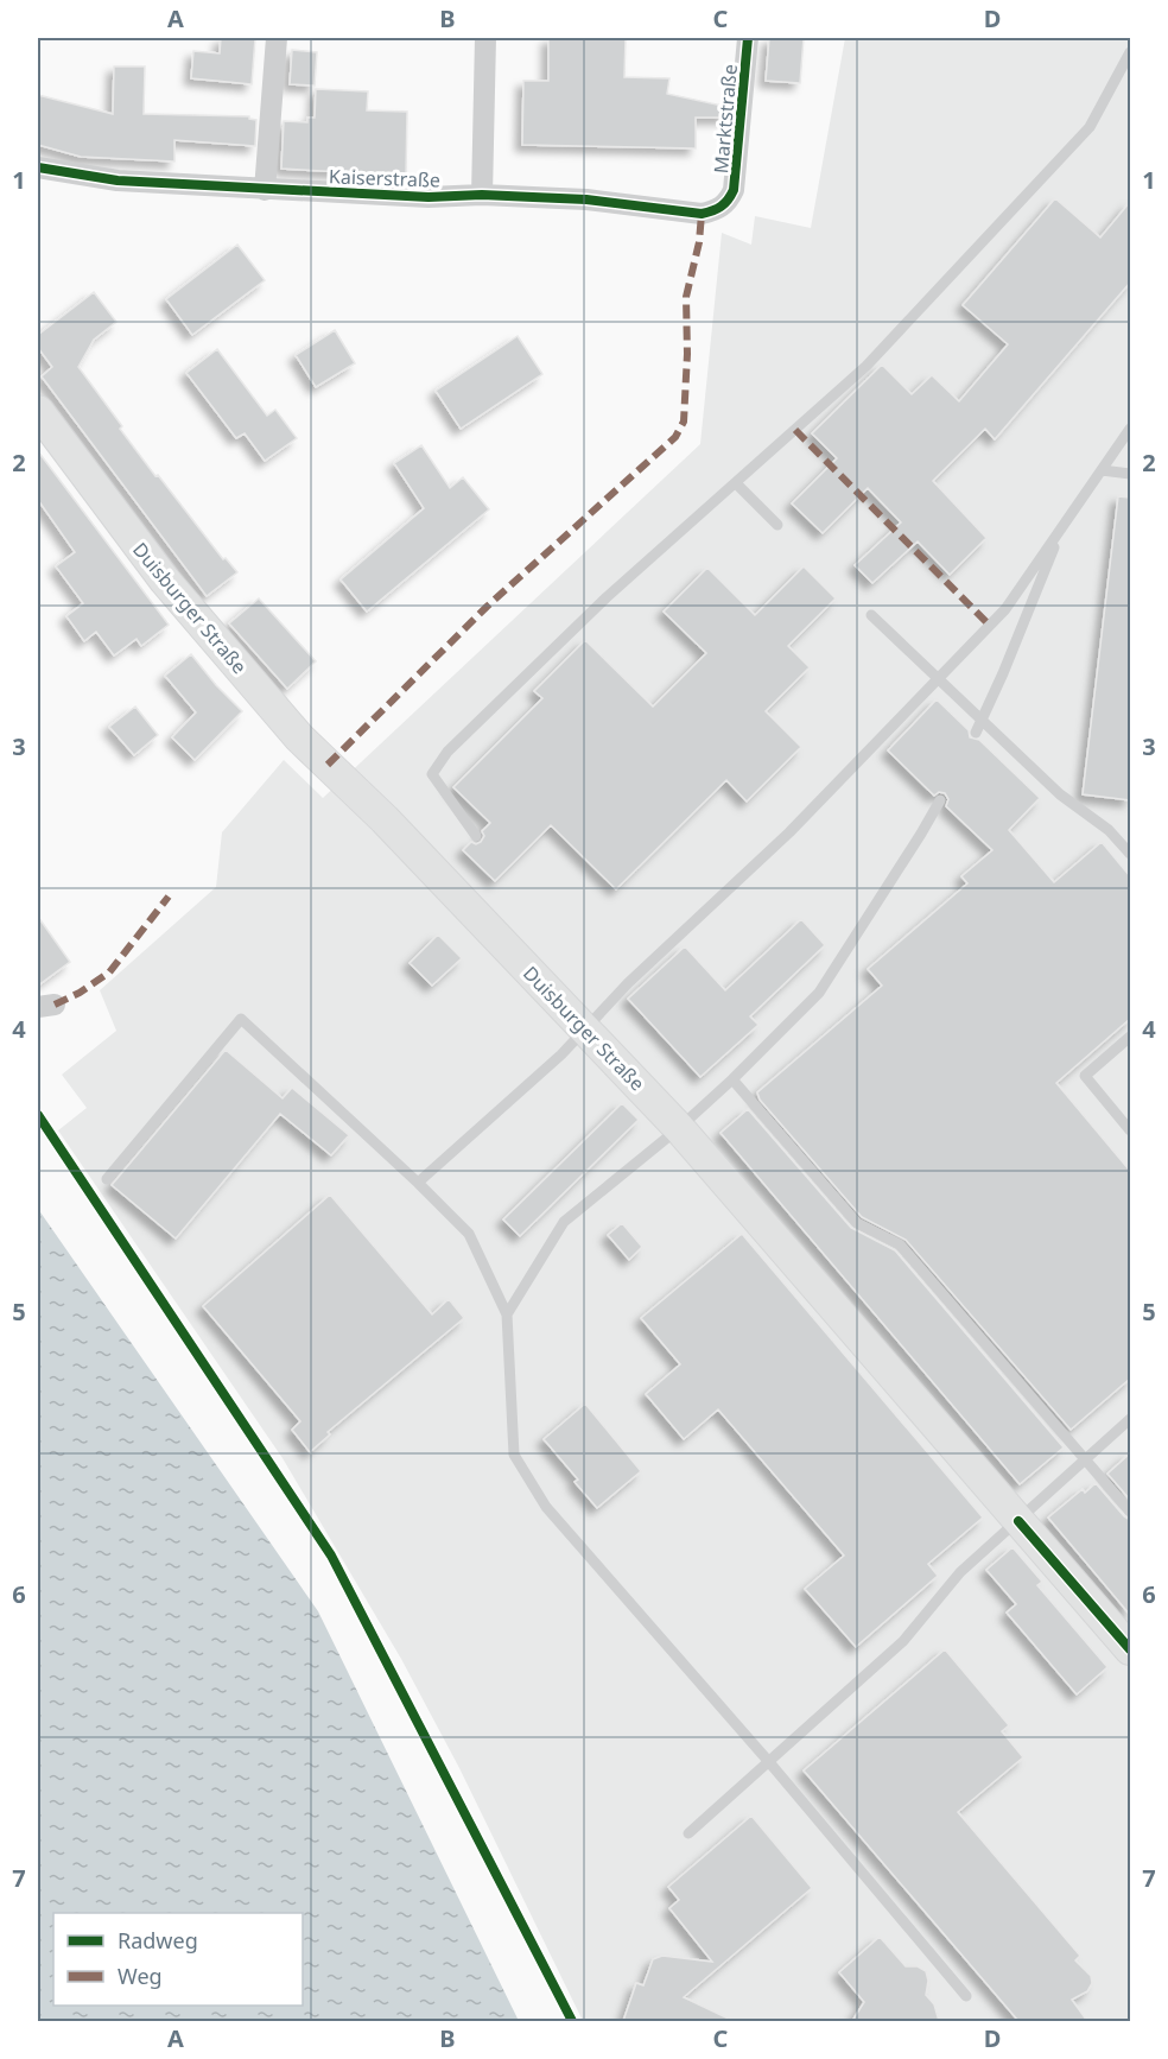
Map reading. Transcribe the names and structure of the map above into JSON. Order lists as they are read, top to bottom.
{
  "streets": {
    "main road": ["Duisburger Straße"],
    "street": ["Marktstraße", "Kaiserstraße"]
  },
  "crossings": [
    ["Marktstraße", "Kaiserstraße"]
  ],
  "legend": ["Radweg", "Weg"],
  "grid": {
    "columns": [
      "A",
      "B",
      "C",
      "D"
    ],
    "rows": [
      "1",
      "2",
      "3",
      "4",
      "5",
      "6",
      "7"
    ]
  }
}
